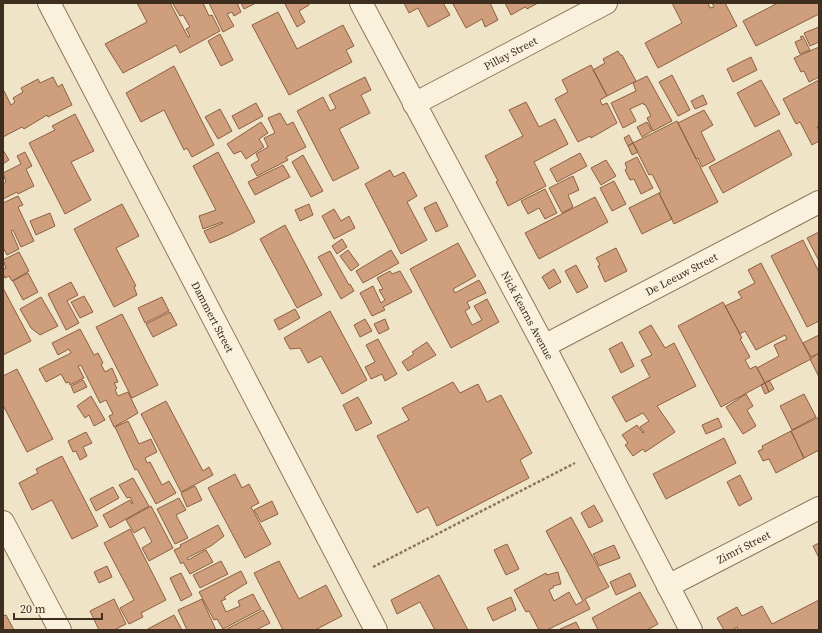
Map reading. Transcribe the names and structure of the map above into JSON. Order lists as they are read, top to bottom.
{
  "streets": {
    "street": [
      "Pillay Street",
      "De Leeuw Street",
      "Nick Kearns Avenue",
      "Dammert Street",
      "Zimri Street"
    ]
  },
  "crossings": [
    ["Pillay Street", "Nick Kearns Avenue"],
    ["De Leeuw Street", "Nick Kearns Avenue"],
    ["Nick Kearns Avenue", "Zimri Street"]
  ],
  "scale_bar": "20 m"
}
